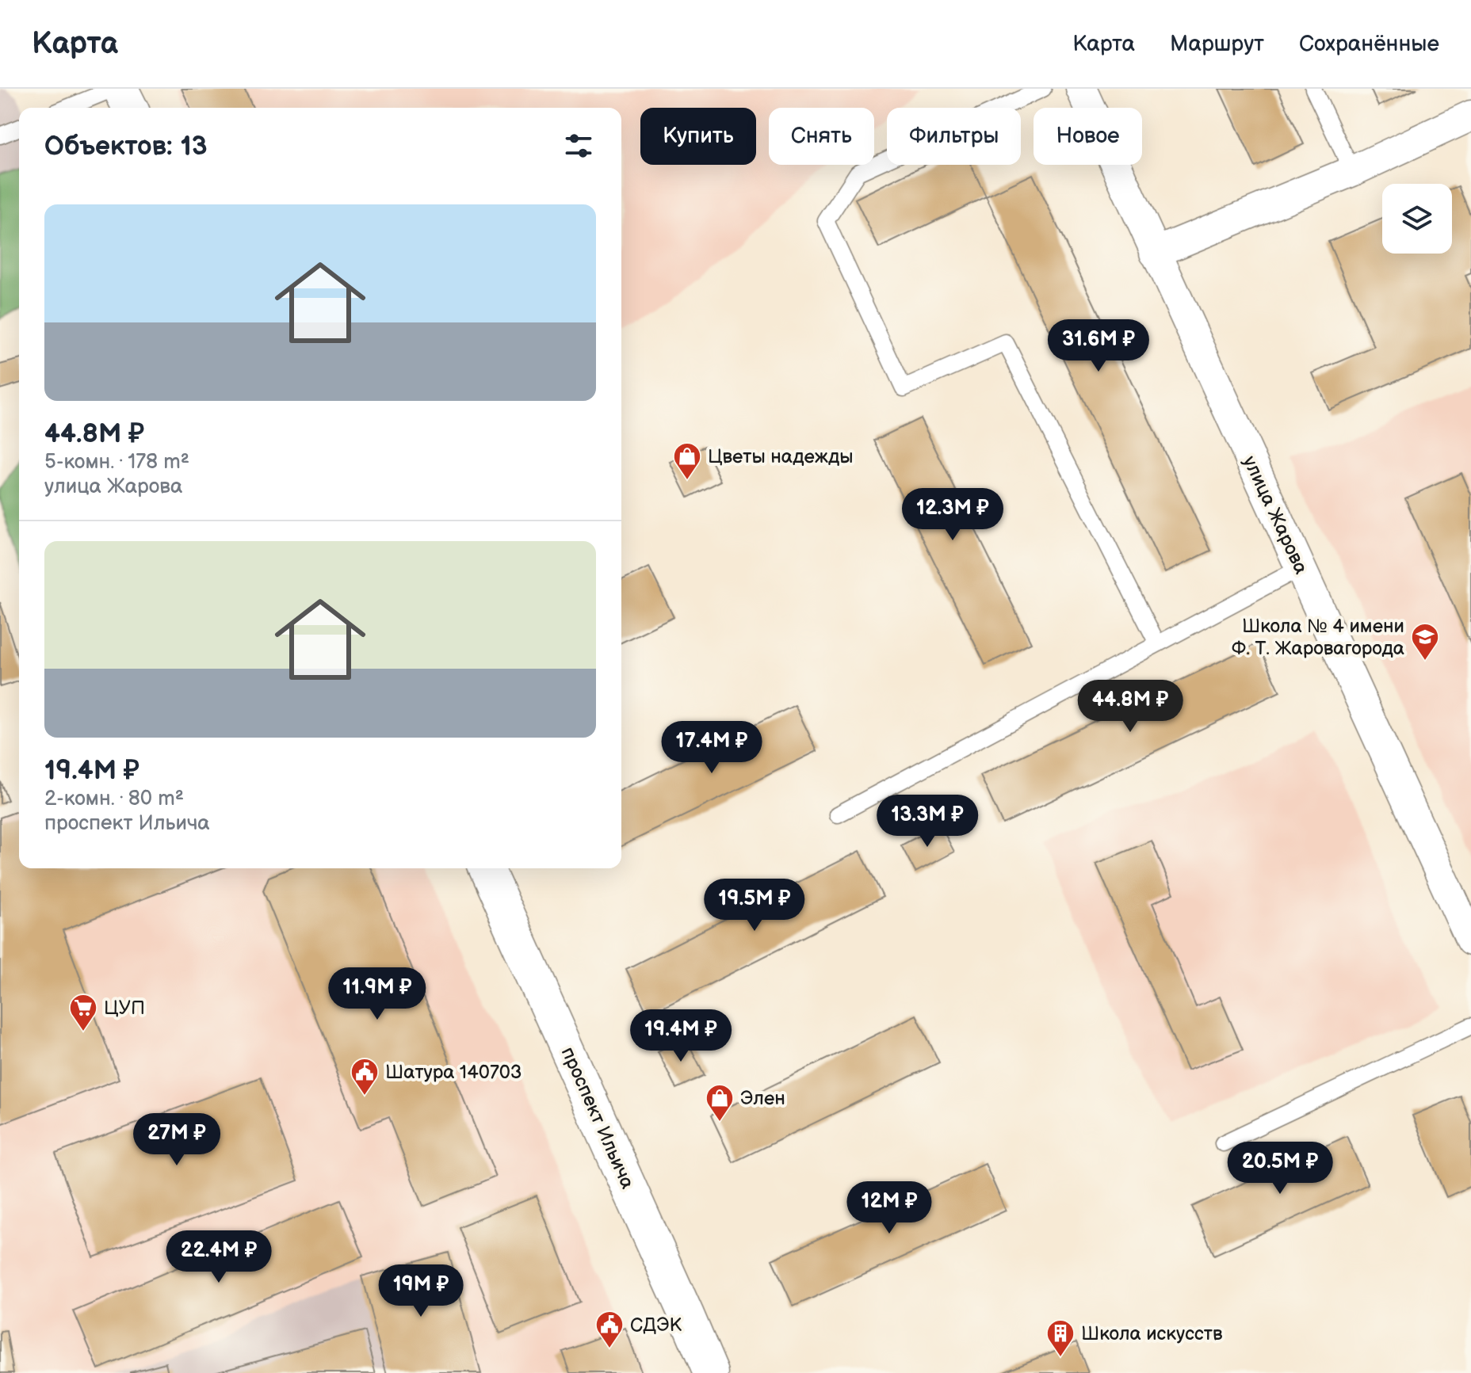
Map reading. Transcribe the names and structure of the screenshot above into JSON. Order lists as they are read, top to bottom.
{
  "streets": {
    "street": ["улица Жарова", "проспект Ильича"]
  },
  "places": {
    "shop": ["Цветы надежды", "Элен"],
    "school or university": ["Школа № 4 имени Ф. Т. Жаровагорода"],
    "supermarket": ["ЦУП"],
    "public building": ["Шатура 140703", "СДЭК"],
    "building": ["Школа искусств"]
  },
  "page": {
    "header": "Карта",
    "nav": ["Карта", "Маршрут", "Сохранённые"],
    "chip": [
      "Купить",
      "Снять",
      "Фильтры",
      "Новое"
    ],
    "heading": "Объектов: 13",
    "list": [
      {
        "name": "44.8M ₽",
        "note": "5-комн. · 178 m² · улица Жарова"
      },
      {
        "name": "19.4M ₽",
        "note": "2-комн. · 80 m² · проспект Ильича"
      }
    ],
    "price": [
      "31.6M ₽",
      "12.3M ₽",
      "44.8M ₽",
      "17.4M ₽",
      "13.3M ₽",
      "19.5M ₽",
      "11.9M ₽",
      "19.4M ₽",
      "27M ₽",
      "20.5M ₽",
      "12M ₽",
      "22.4M ₽",
      "19M ₽"
    ]
  }
}
